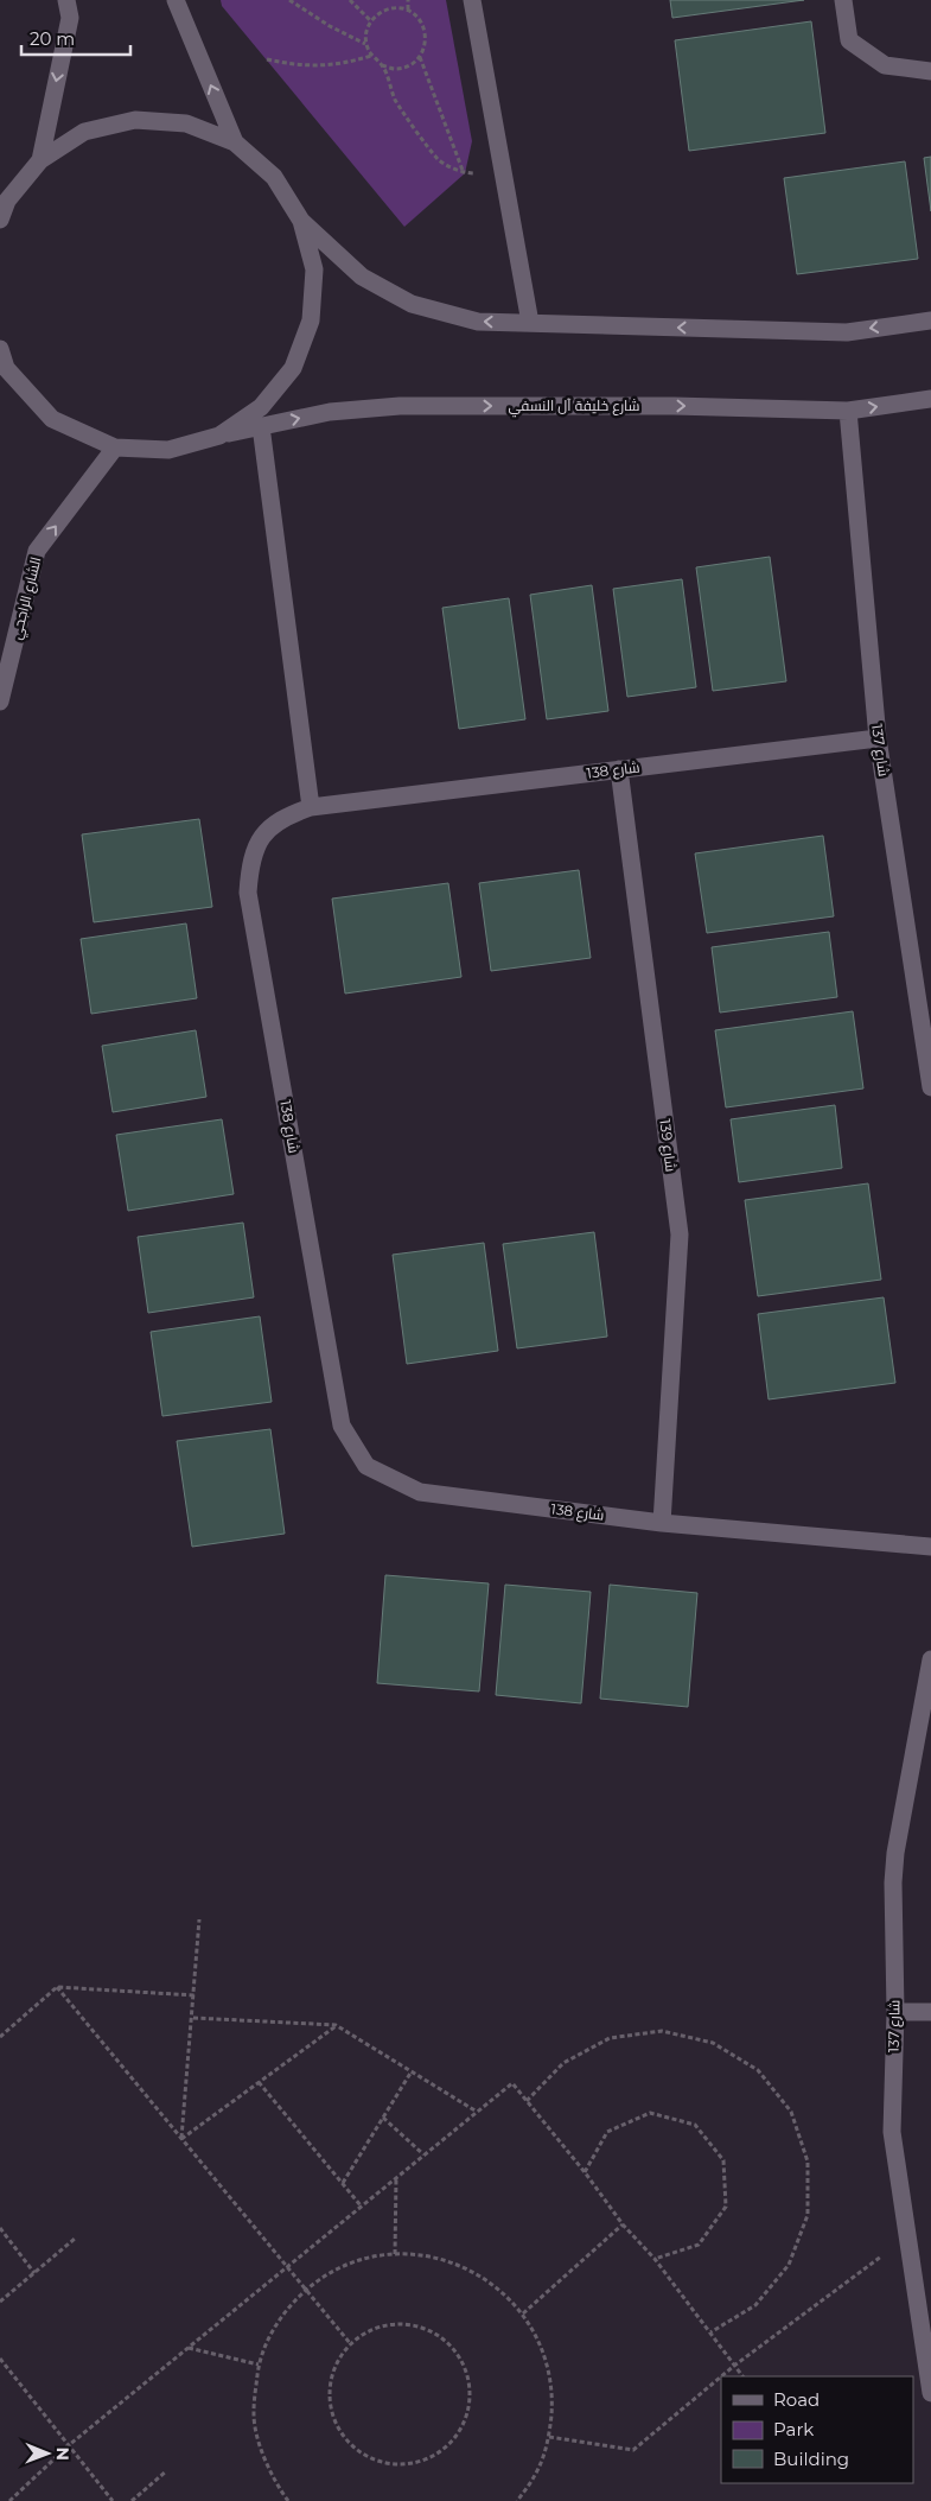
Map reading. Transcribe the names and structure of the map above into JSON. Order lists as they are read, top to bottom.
{
  "streets": {
    "street": [
      "شارع خليفة آل النسفي",
      "الشارع الراجحي",
      "شارع 137",
      "شارع 138",
      "شارع 139"
    ]
  },
  "crossings": [
    ["شارع خليفة آل النسفي", "شارع 137"],
    ["شارع 137", "شارع 138"],
    ["شارع 138", "شارع 139"]
  ],
  "one_way": ["الشارع الراجحي"],
  "legend": ["Road", "Park", "Building"],
  "scale_bar": "20 m",
  "north": "right"
}
